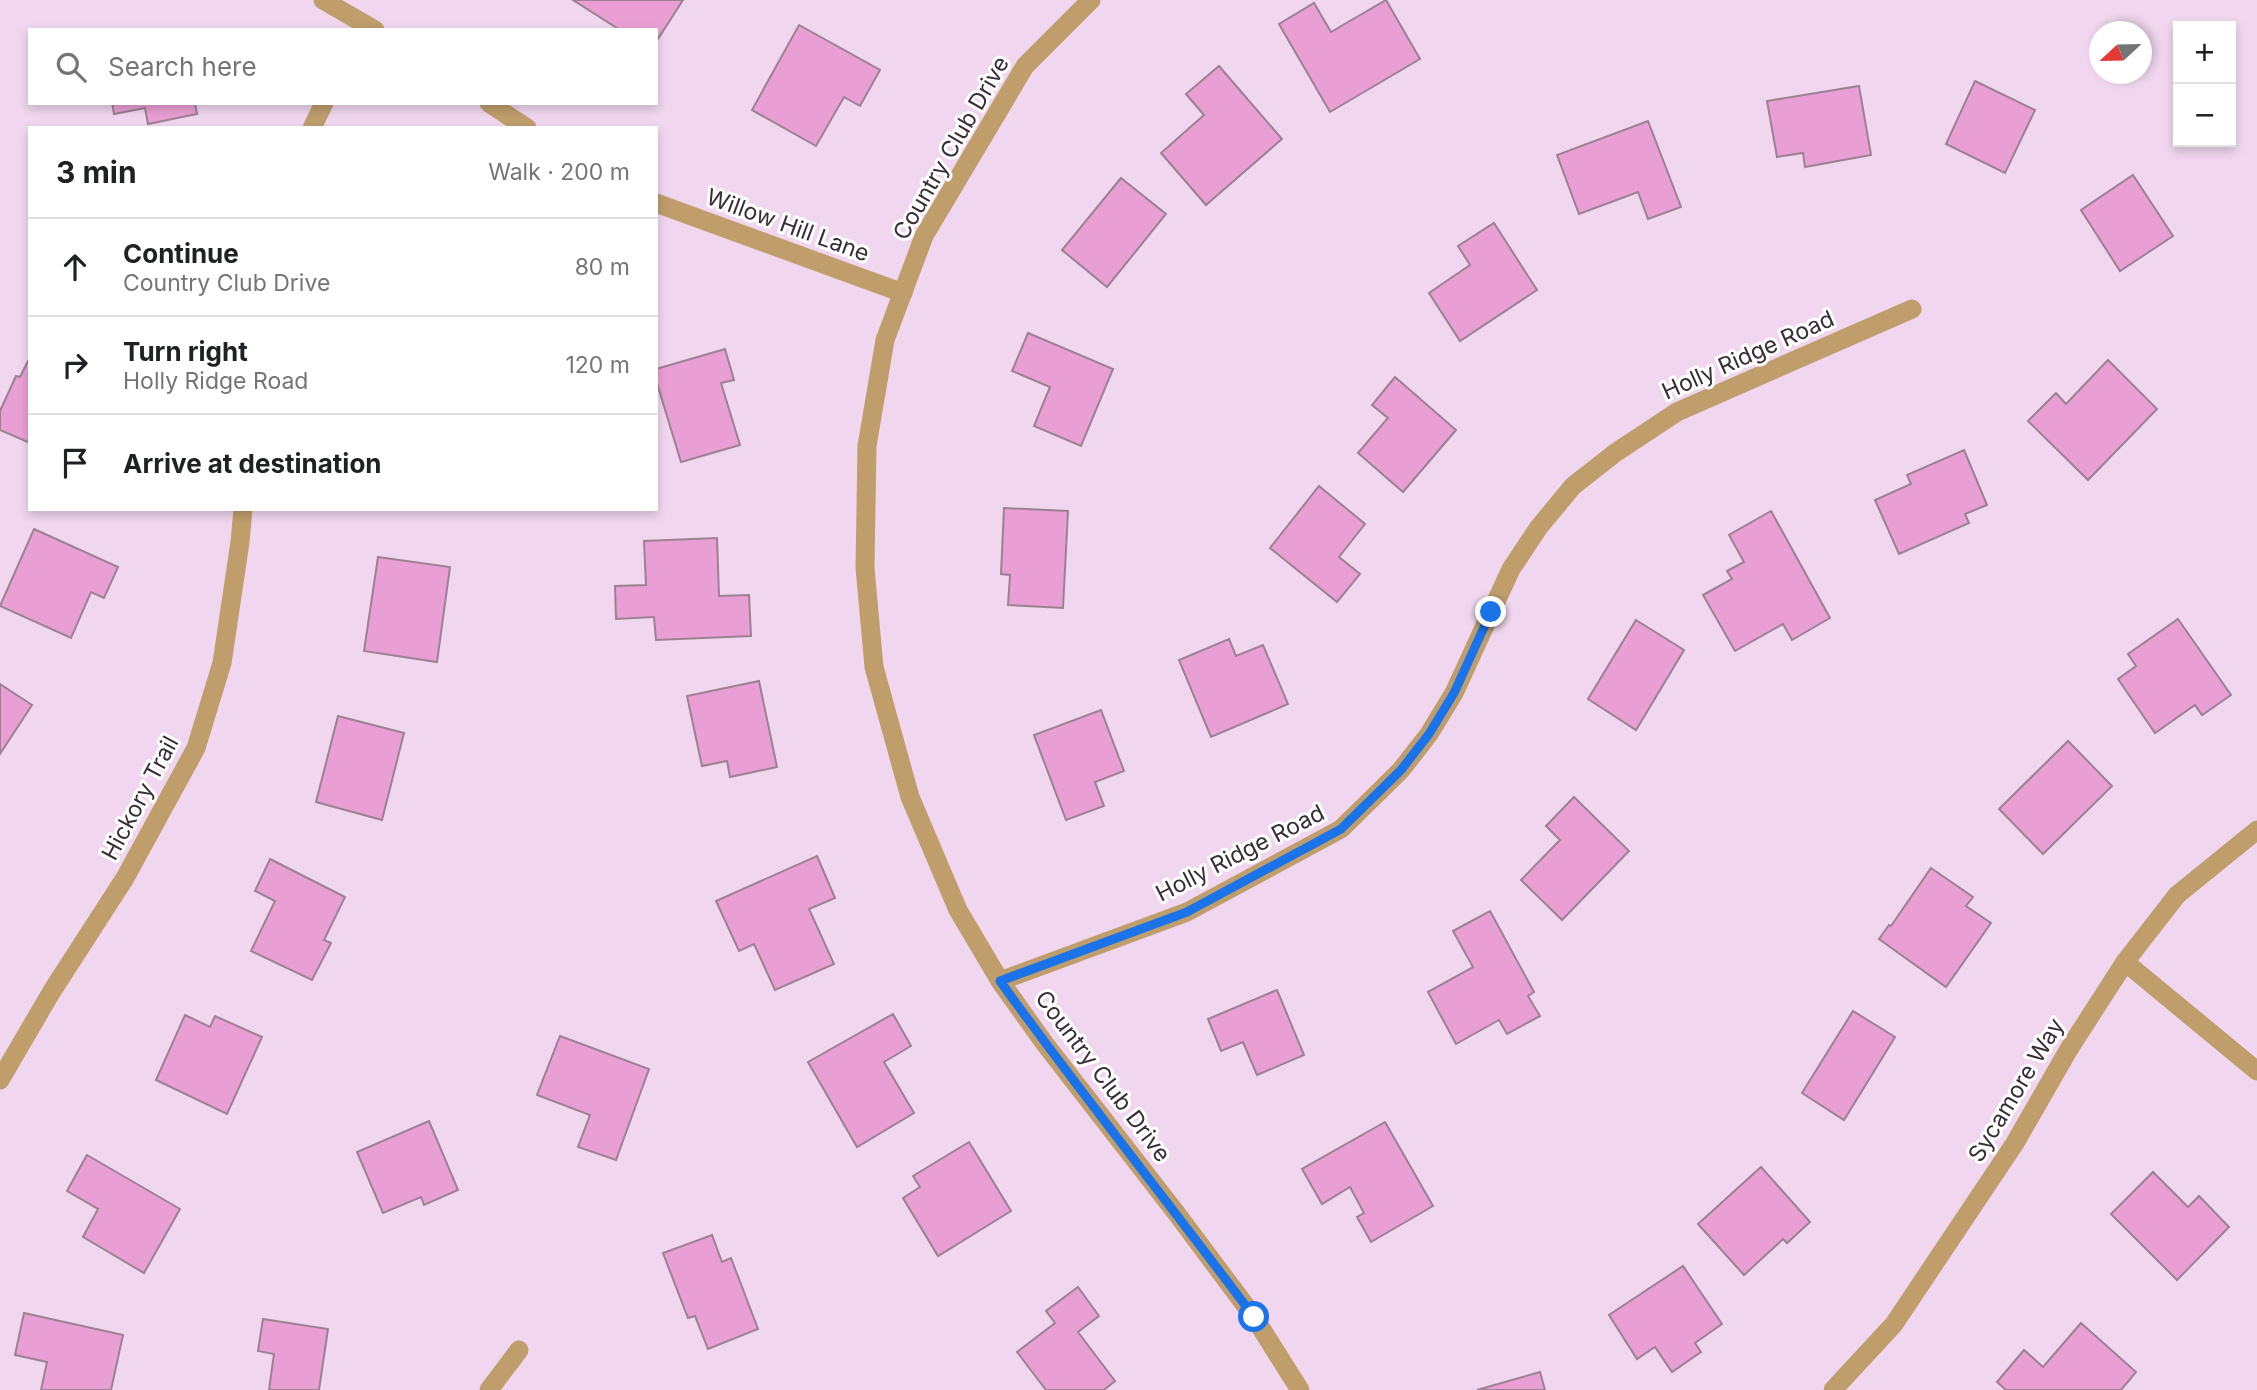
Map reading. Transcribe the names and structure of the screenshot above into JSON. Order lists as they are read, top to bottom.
{
  "streets": {
    "street": [
      "Country Club Drive",
      "Willow Hill Lane",
      "Holly Ridge Road",
      "Hickory Trail",
      "Sycamore Way"
    ]
  },
  "crossings": [
    ["Country Club Drive", "Willow Hill Lane"],
    ["Country Club Drive", "Holly Ridge Road"]
  ],
  "north": "left",
  "page": {
    "map_buttons": ["+", "−"],
    "search": "Search here",
    "heading": ["3 min", "Walk · 200 m"],
    "list": [
      ["Continue", "Country Club Drive", "80 m"],
      ["Turn right", "Holly Ridge Road", "120 m"],
      "Arrive at destination"
    ]
  }
}
